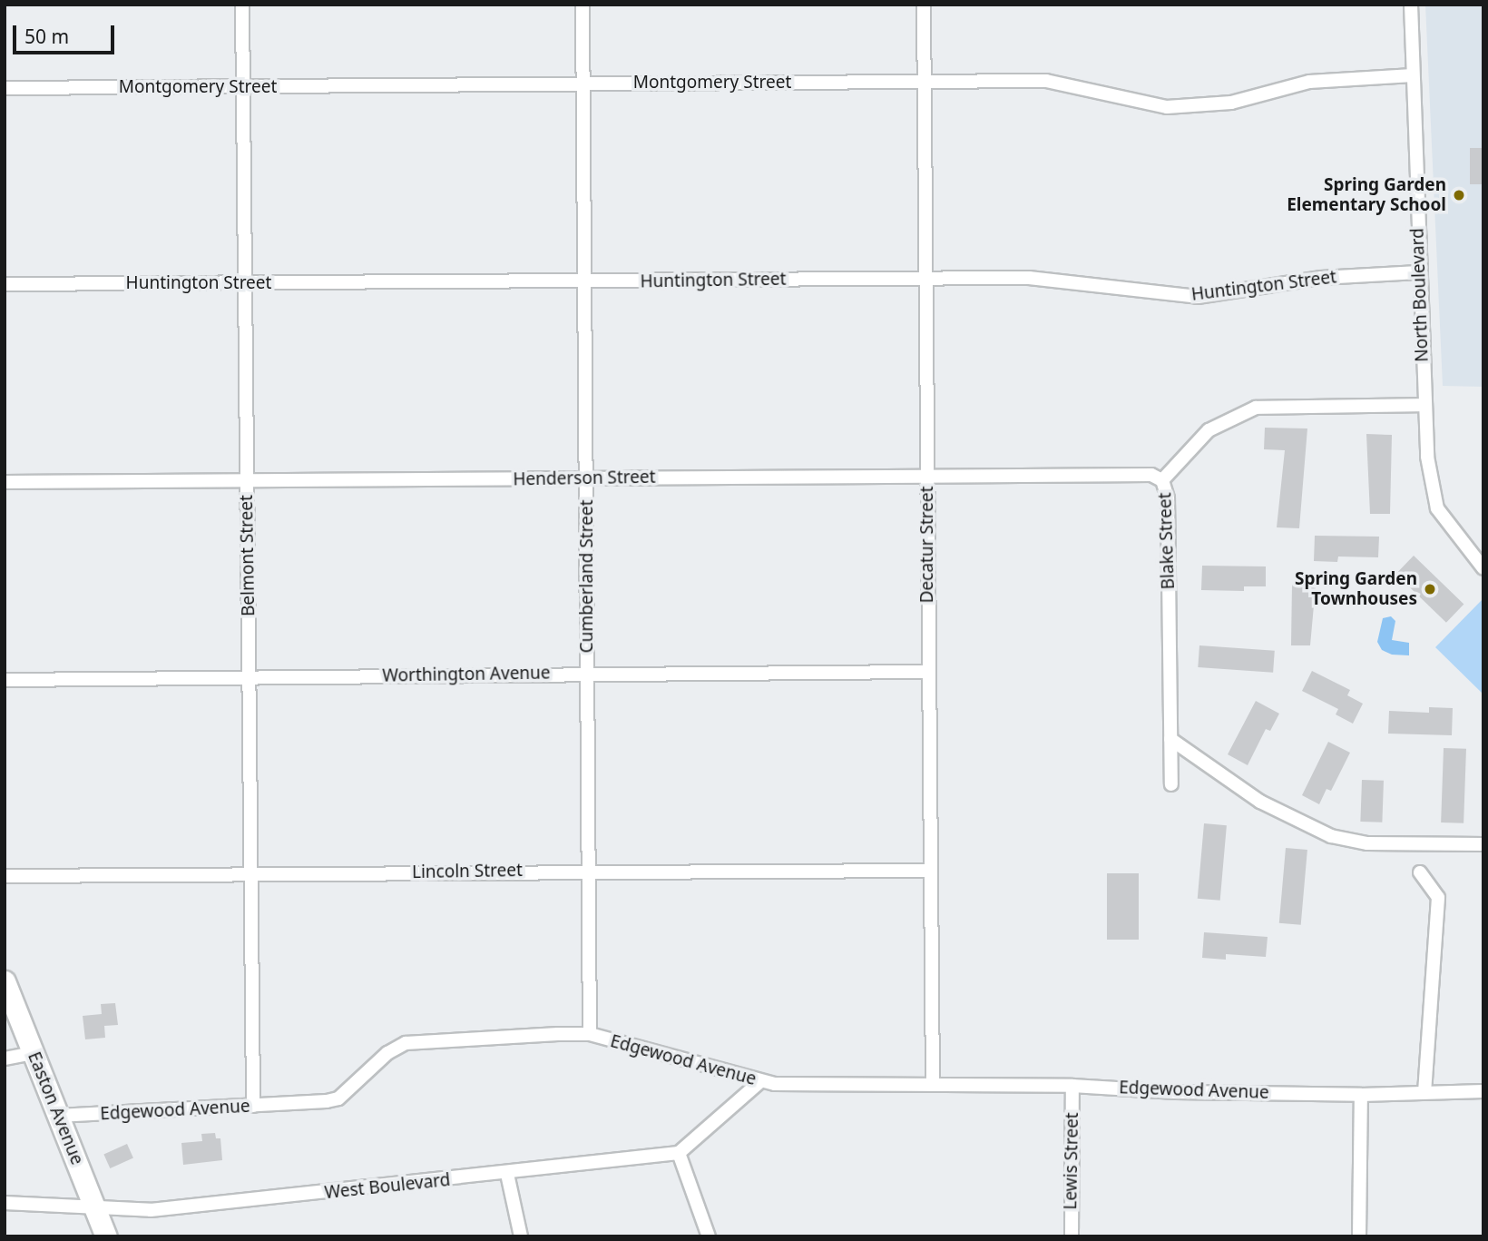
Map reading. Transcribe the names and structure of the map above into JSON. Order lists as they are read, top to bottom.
{
  "streets": {
    "main road": ["Easton Avenue"],
    "street": [
      "Montgomery Street",
      "Huntington Street",
      "North Boulevard",
      "Henderson Street",
      "Blake Street",
      "Decatur Street",
      "Belmont Street",
      "Cumberland Street",
      "Worthington Avenue",
      "Lincoln Street",
      "Edgewood Avenue",
      "Lewis Street",
      "West Boulevard"
    ]
  },
  "crossings": [
    ["Montgomery Street", "North Boulevard"],
    ["Montgomery Street", "Decatur Street"],
    ["Montgomery Street", "Belmont Street"],
    ["Montgomery Street", "Cumberland Street"],
    ["Huntington Street", "North Boulevard"],
    ["Huntington Street", "Decatur Street"],
    ["Huntington Street", "Belmont Street"],
    ["Huntington Street", "Cumberland Street"],
    ["North Boulevard", "Blake Street"],
    ["Henderson Street", "Blake Street"],
    ["Henderson Street", "Decatur Street"],
    ["Henderson Street", "Belmont Street"],
    ["Henderson Street", "Cumberland Street"],
    ["Decatur Street", "Worthington Avenue"],
    ["Decatur Street", "Lincoln Street"],
    ["Decatur Street", "Edgewood Avenue"],
    ["Belmont Street", "Worthington Avenue"],
    ["Belmont Street", "Lincoln Street"],
    ["Belmont Street", "Edgewood Avenue"],
    ["Cumberland Street", "Worthington Avenue"],
    ["Cumberland Street", "Lincoln Street"],
    ["Cumberland Street", "Edgewood Avenue"],
    ["Edgewood Avenue", "Easton Avenue"],
    ["Edgewood Avenue", "Lewis Street"],
    ["Easton Avenue", "West Boulevard"]
  ],
  "places": ["Spring Garden Elementary School", "Spring Garden Townhouses"],
  "scale_bar": "50 m"
}
